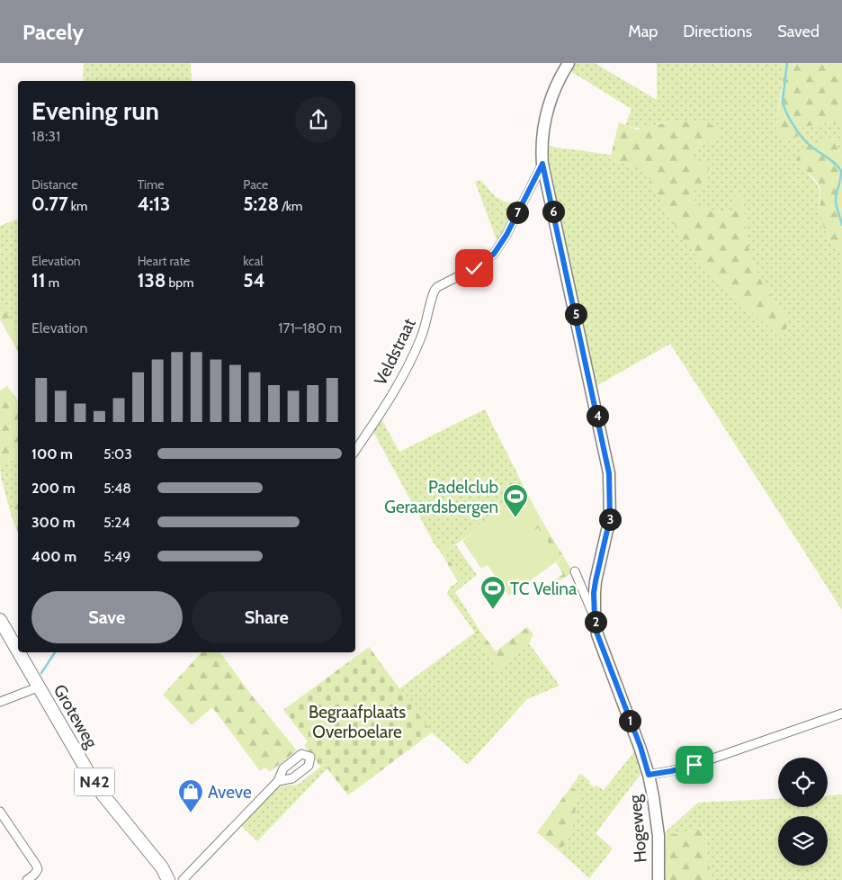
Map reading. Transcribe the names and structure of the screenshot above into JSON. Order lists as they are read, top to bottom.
{
  "streets": {
    "main road": ["Groteweg", "N42"],
    "street": ["Veldstraat", "Hogeweg"]
  },
  "parks": ["Begraafplaats Overboelare"],
  "places": {
    "sports": ["Padelclub Geraardsbergen", "TC Velina"],
    "shop": ["Aveve"]
  },
  "page": {
    "header": "Pacely",
    "nav": ["Map", "Directions", "Saved"],
    "heading": ["Evening run", "18:31"],
    "stats": [
      ["Distance", "0.77 km"],
      ["Time", "4:13"],
      ["Pace", "5:28 /km"],
      ["Elevation", "11 m"],
      ["Heart rate", "138 bpm"],
      ["kcal", "54"]
    ],
    "pins": [
      "6",
      "7",
      "5",
      "4",
      "3",
      "2",
      "1"
    ],
    "chart": ["Elevation", "171–180 m"],
    "list": [
      {
        "name": "100 m",
        "note": "5:03"
      },
      {
        "name": "200 m",
        "note": "5:48"
      },
      {
        "name": "300 m",
        "note": "5:24"
      },
      {
        "name": "400 m",
        "note": "5:49"
      }
    ],
    "buttons": ["Save", "Share"]
  }
}
